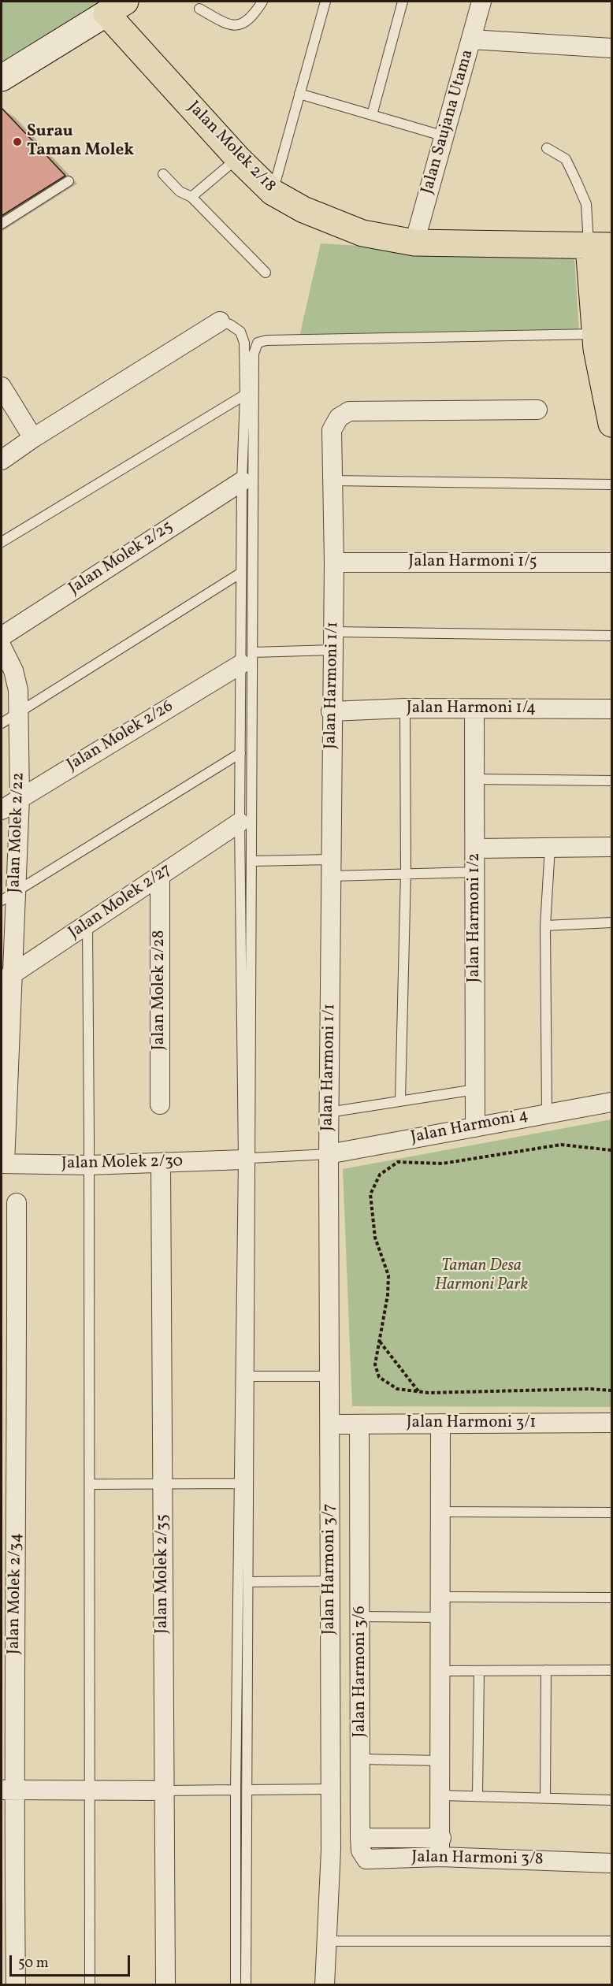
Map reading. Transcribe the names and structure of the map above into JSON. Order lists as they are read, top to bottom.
{
  "streets": {
    "main road": ["Jalan Molek 2/18"],
    "street": [
      "Jalan Saujana Utama",
      "Jalan Molek 2/25",
      "Jalan Harmoni 1/5",
      "Jalan Harmoni 1/1",
      "Jalan Harmoni 1/4",
      "Jalan Molek 2/26",
      "Jalan Molek 2/22",
      "Jalan Molek 2/27",
      "Jalan Harmoni 1/2",
      "Jalan Molek 2/28",
      "Jalan Harmoni 4",
      "Jalan Molek 2/30",
      "Jalan Harmoni 3/1",
      "Jalan Harmoni 3/7",
      "Jalan Molek 2/35",
      "Jalan Molek 2/34",
      "Jalan Harmoni 3/6",
      "Jalan Harmoni 3/8"
    ]
  },
  "crossings": [
    ["Jalan Saujana Utama", "Jalan Molek 2/18"],
    ["Jalan Harmoni 1/5", "Jalan Harmoni 1/1"],
    ["Jalan Harmoni 1/1", "Jalan Harmoni 1/4"],
    ["Jalan Harmoni 1/1", "Jalan Harmoni 4"],
    ["Jalan Harmoni 1/1", "Jalan Harmoni 3/7"],
    ["Jalan Harmoni 1/4", "Jalan Harmoni 1/2"],
    ["Jalan Molek 2/26", "Jalan Molek 2/22"],
    ["Jalan Molek 2/22", "Jalan Molek 2/27"],
    ["Jalan Molek 2/22", "Jalan Molek 2/30"],
    ["Jalan Molek 2/27", "Jalan Molek 2/28"],
    ["Jalan Harmoni 1/2", "Jalan Harmoni 4"],
    ["Jalan Harmoni 4", "Jalan Harmoni 3/7"],
    ["Jalan Molek 2/30", "Jalan Molek 2/35"],
    ["Jalan Harmoni 3/1", "Jalan Harmoni 3/7"],
    ["Jalan Harmoni 3/1", "Jalan Harmoni 3/6"],
    ["Jalan Harmoni 3/6", "Jalan Harmoni 3/8"]
  ],
  "parks": ["Taman Desa Harmoni Park"],
  "places": ["Surau Taman Molek"],
  "scale_bar": "50 m"
}
